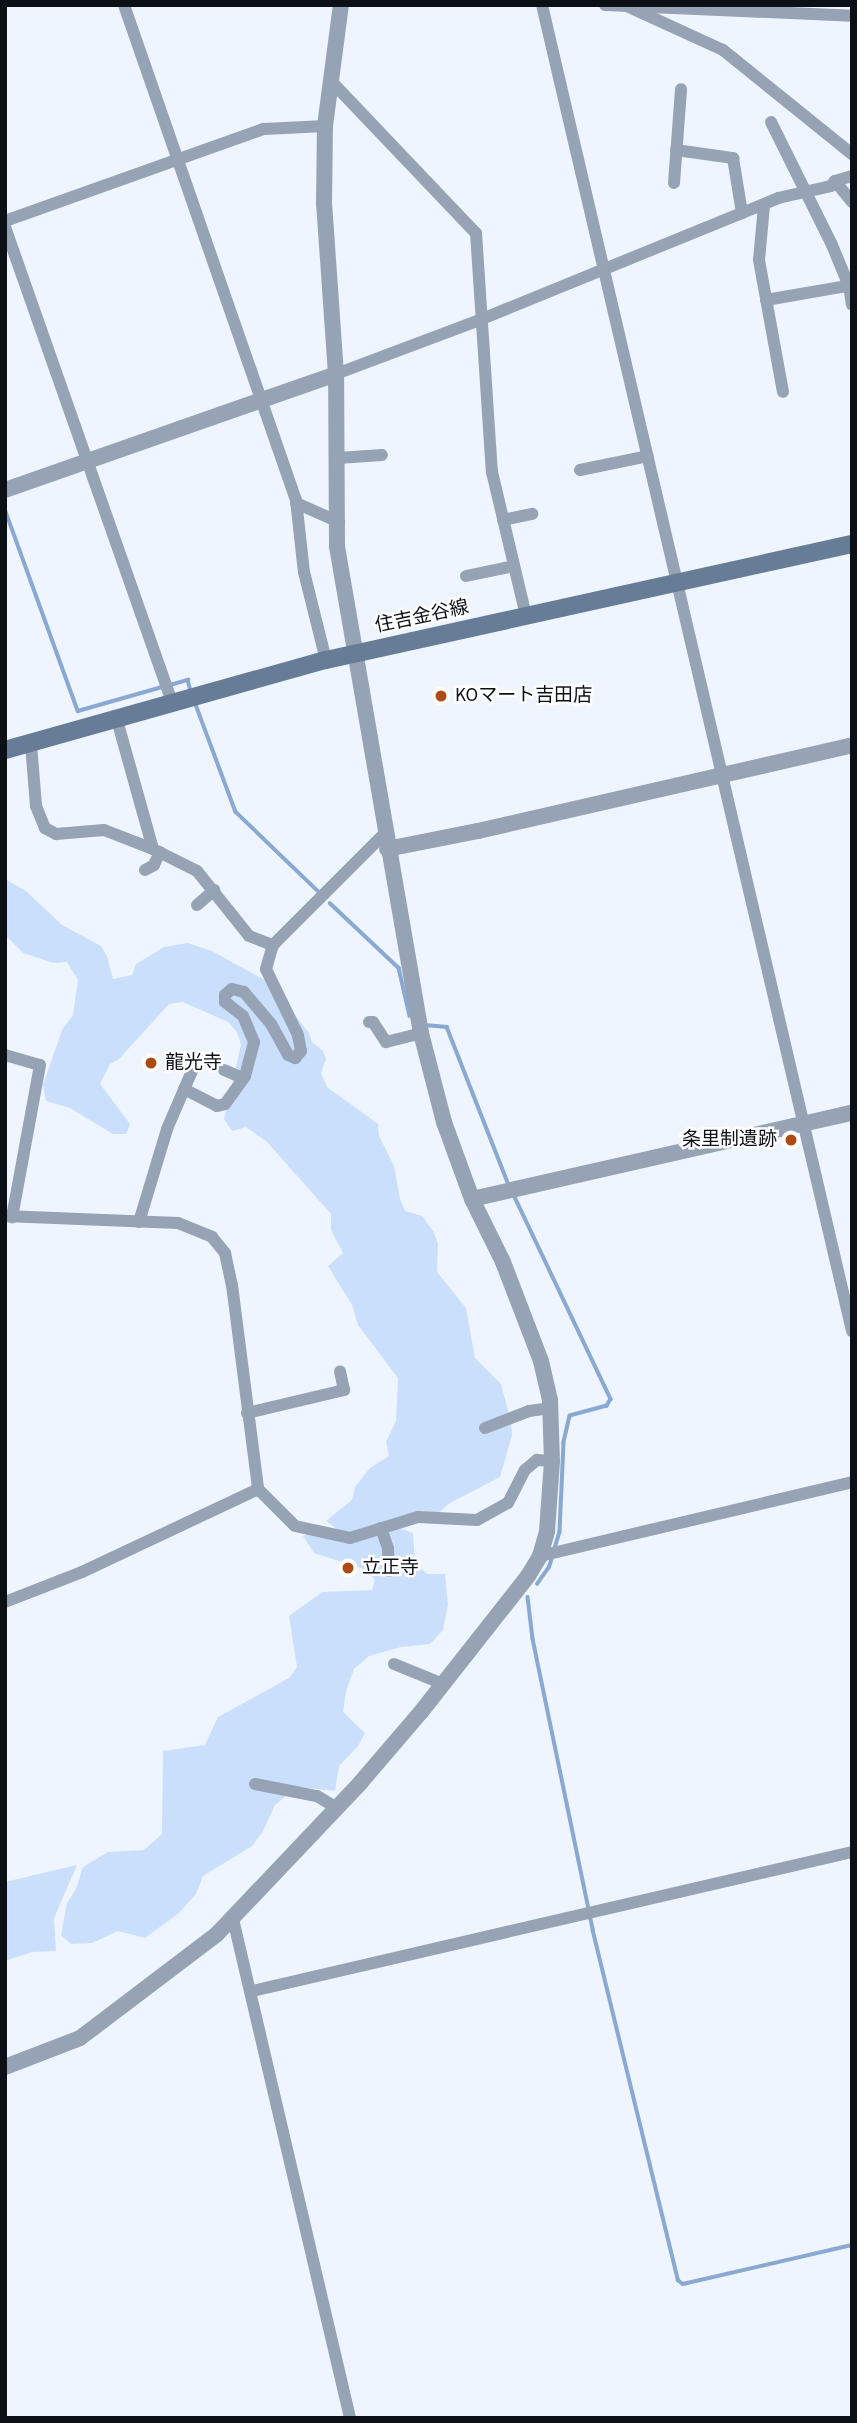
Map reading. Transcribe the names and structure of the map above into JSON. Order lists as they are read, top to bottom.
{
  "streets": {
    "main road": ["住吉金谷線"]
  },
  "places": [
    "KOマート吉田店",
    "龍光寺",
    "条里制遺跡",
    "立正寺"
  ]
}
